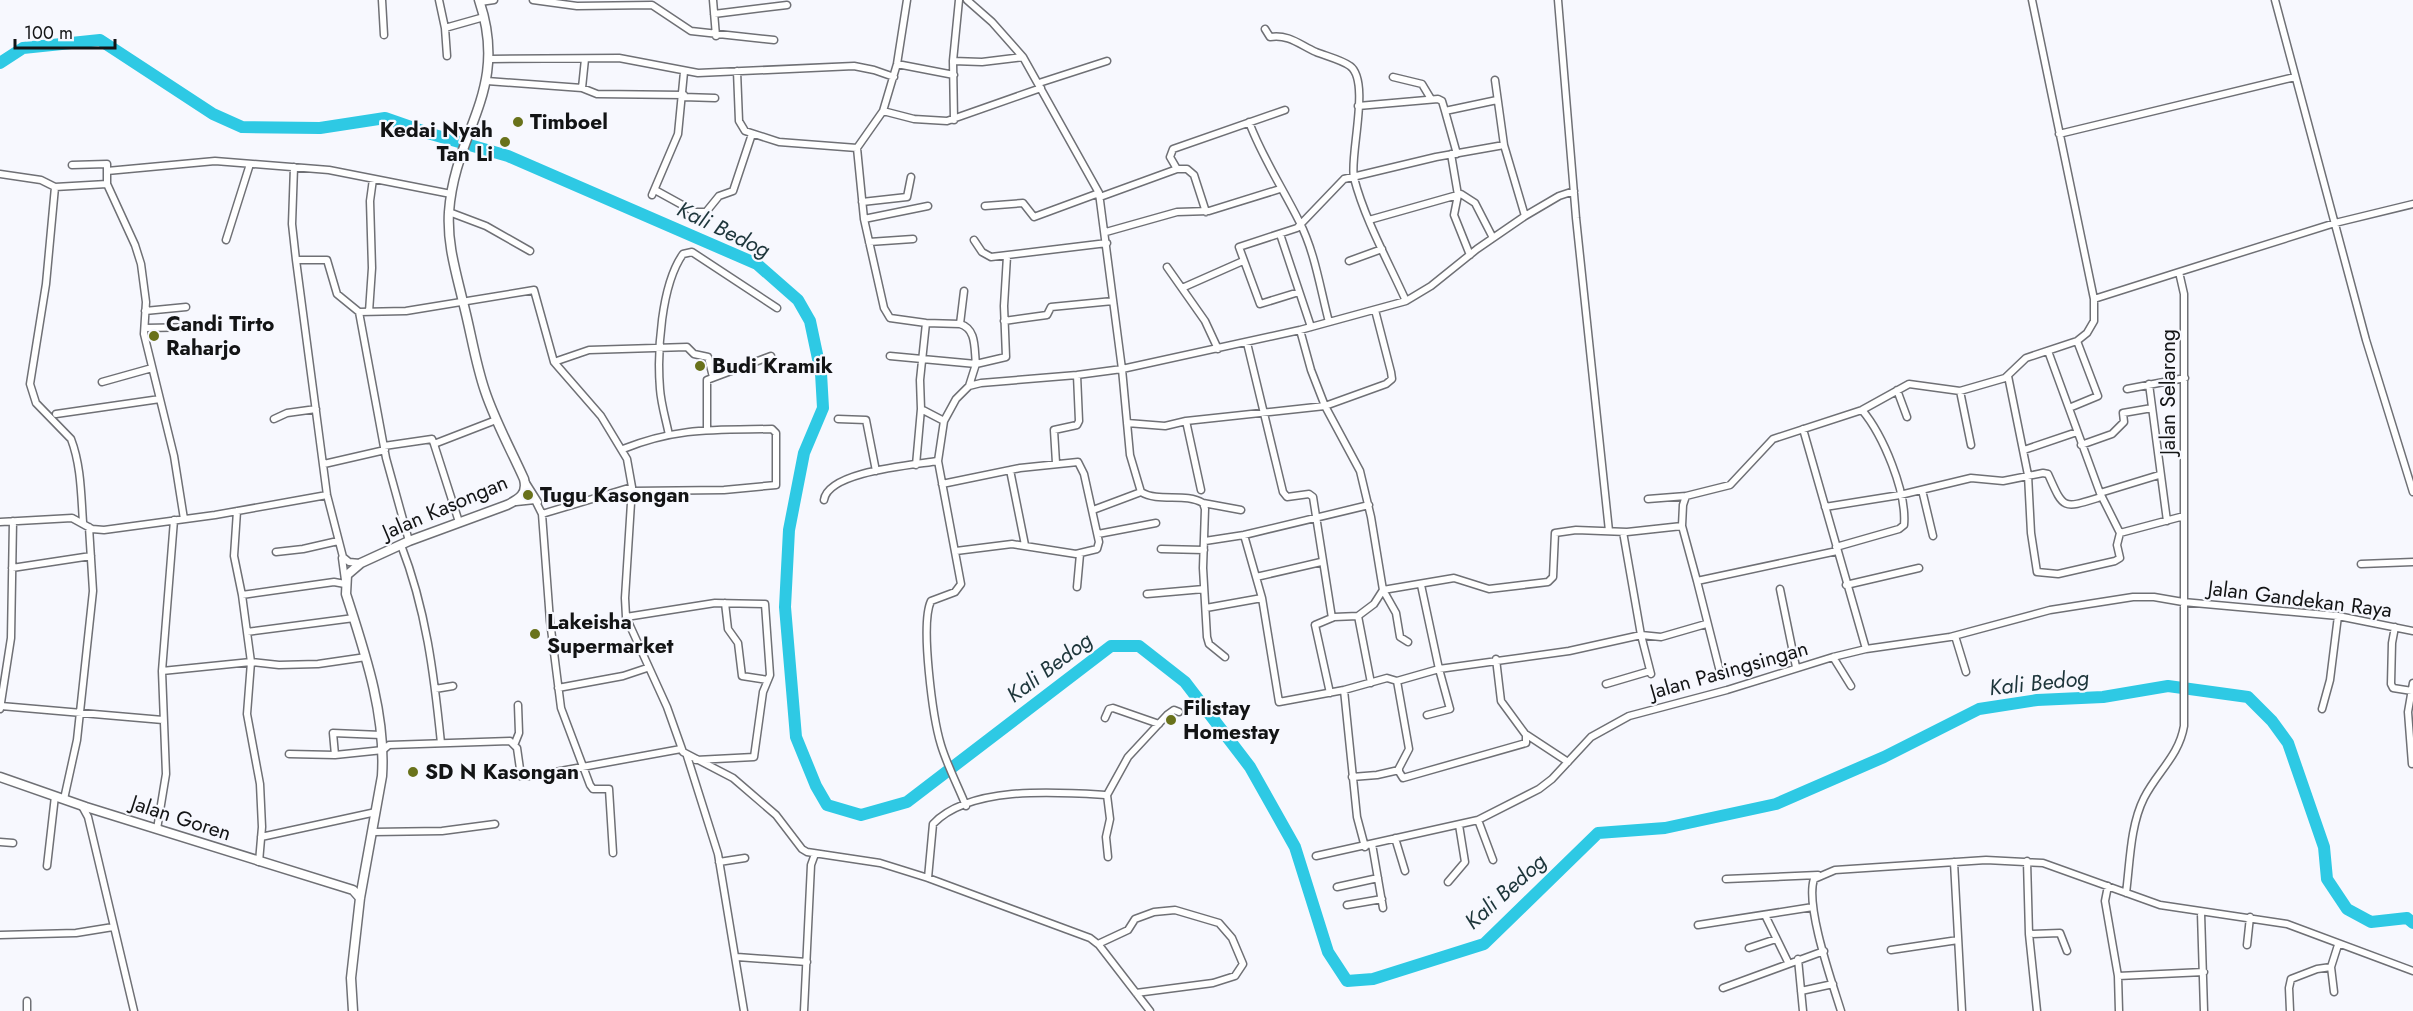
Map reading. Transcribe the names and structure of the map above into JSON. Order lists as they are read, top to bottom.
{
  "streets": {
    "main road": ["Jalan Kasongan", "Jalan Goren"],
    "street": ["Jalan Selarong", "Jalan Gandekan Raya", "Jalan Pasingsingan"]
  },
  "crossings": [
    ["Jalan Selarong", "Jalan Gandekan Raya"],
    ["Jalan Selarong", "Jalan Pasingsingan"],
    ["Jalan Gandekan Raya", "Jalan Pasingsingan"]
  ],
  "water": ["Kali Bedog"],
  "places": [
    "Timboel",
    "Kedai Nyah Tan Li",
    "Candi Tirto Raharjo",
    "Budi Kramik",
    "Tugu Kasongan",
    "Lakeisha Supermarket",
    "Filistay Homestay",
    "SD N Kasongan"
  ],
  "scale_bar": "100 m"
}
